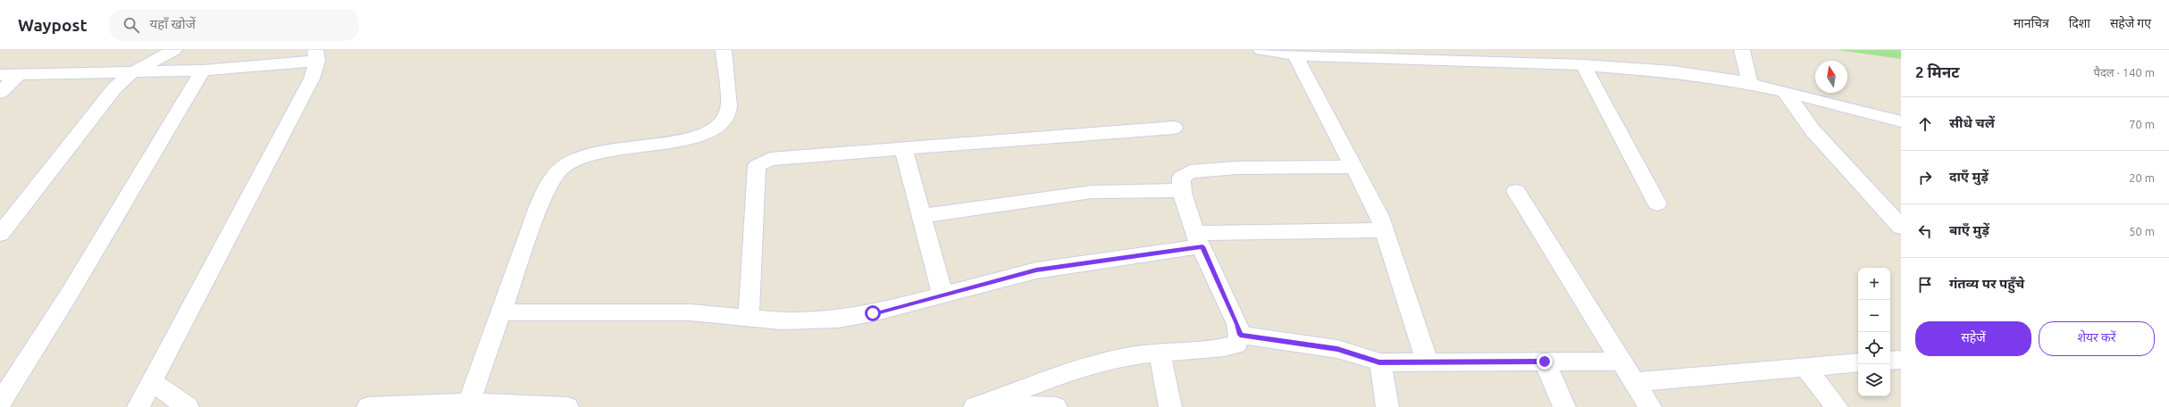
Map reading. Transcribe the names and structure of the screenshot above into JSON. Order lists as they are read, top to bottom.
{
  "north": "top",
  "page": {
    "header": "Waypost",
    "search": "यहाँ खोजें",
    "nav": ["मानचित्र", "दिशा", "सहेजे गए"],
    "heading": ["2 मिनट", "पैदल · 140 m"],
    "list": [
      ["सीधे चलें", "70 m"],
      ["दाएँ मुड़ें", "20 m"],
      ["बाएँ मुड़ें", "50 m"],
      "गंतव्य पर पहुँचे"
    ],
    "map_buttons": ["+", "−"],
    "buttons": ["सहेजें", "शेयर करें"]
  }
}
